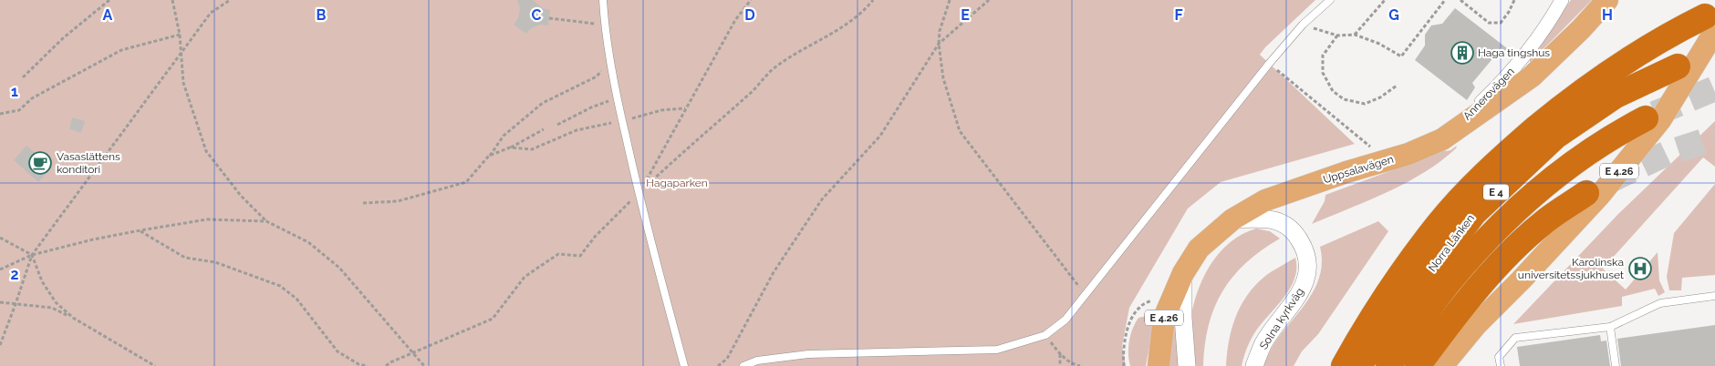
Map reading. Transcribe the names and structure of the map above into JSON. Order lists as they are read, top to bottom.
{
  "streets": {
    "highway": ["E 4", "Norra Länken"],
    "main road": ["Uppsalavägen", "E 4.26"],
    "street": ["Annerovägen", "Solna kyrkväg"]
  },
  "crossings": [
    ["Annerovägen", "Uppsalavägen"],
    ["Uppsalavägen", "Solna kyrkväg"]
  ],
  "parks": ["Hagaparken"],
  "places": {
    "building": ["Haga tingshus"],
    "cafe": ["Vasaslättens konditori"],
    "hospital": ["Karolinska universitetssjukhuset"]
  },
  "grid": {
    "columns": [
      "A",
      "B",
      "C",
      "D",
      "E",
      "F",
      "G",
      "H"
    ],
    "rows": ["1", "2"]
  }
}
